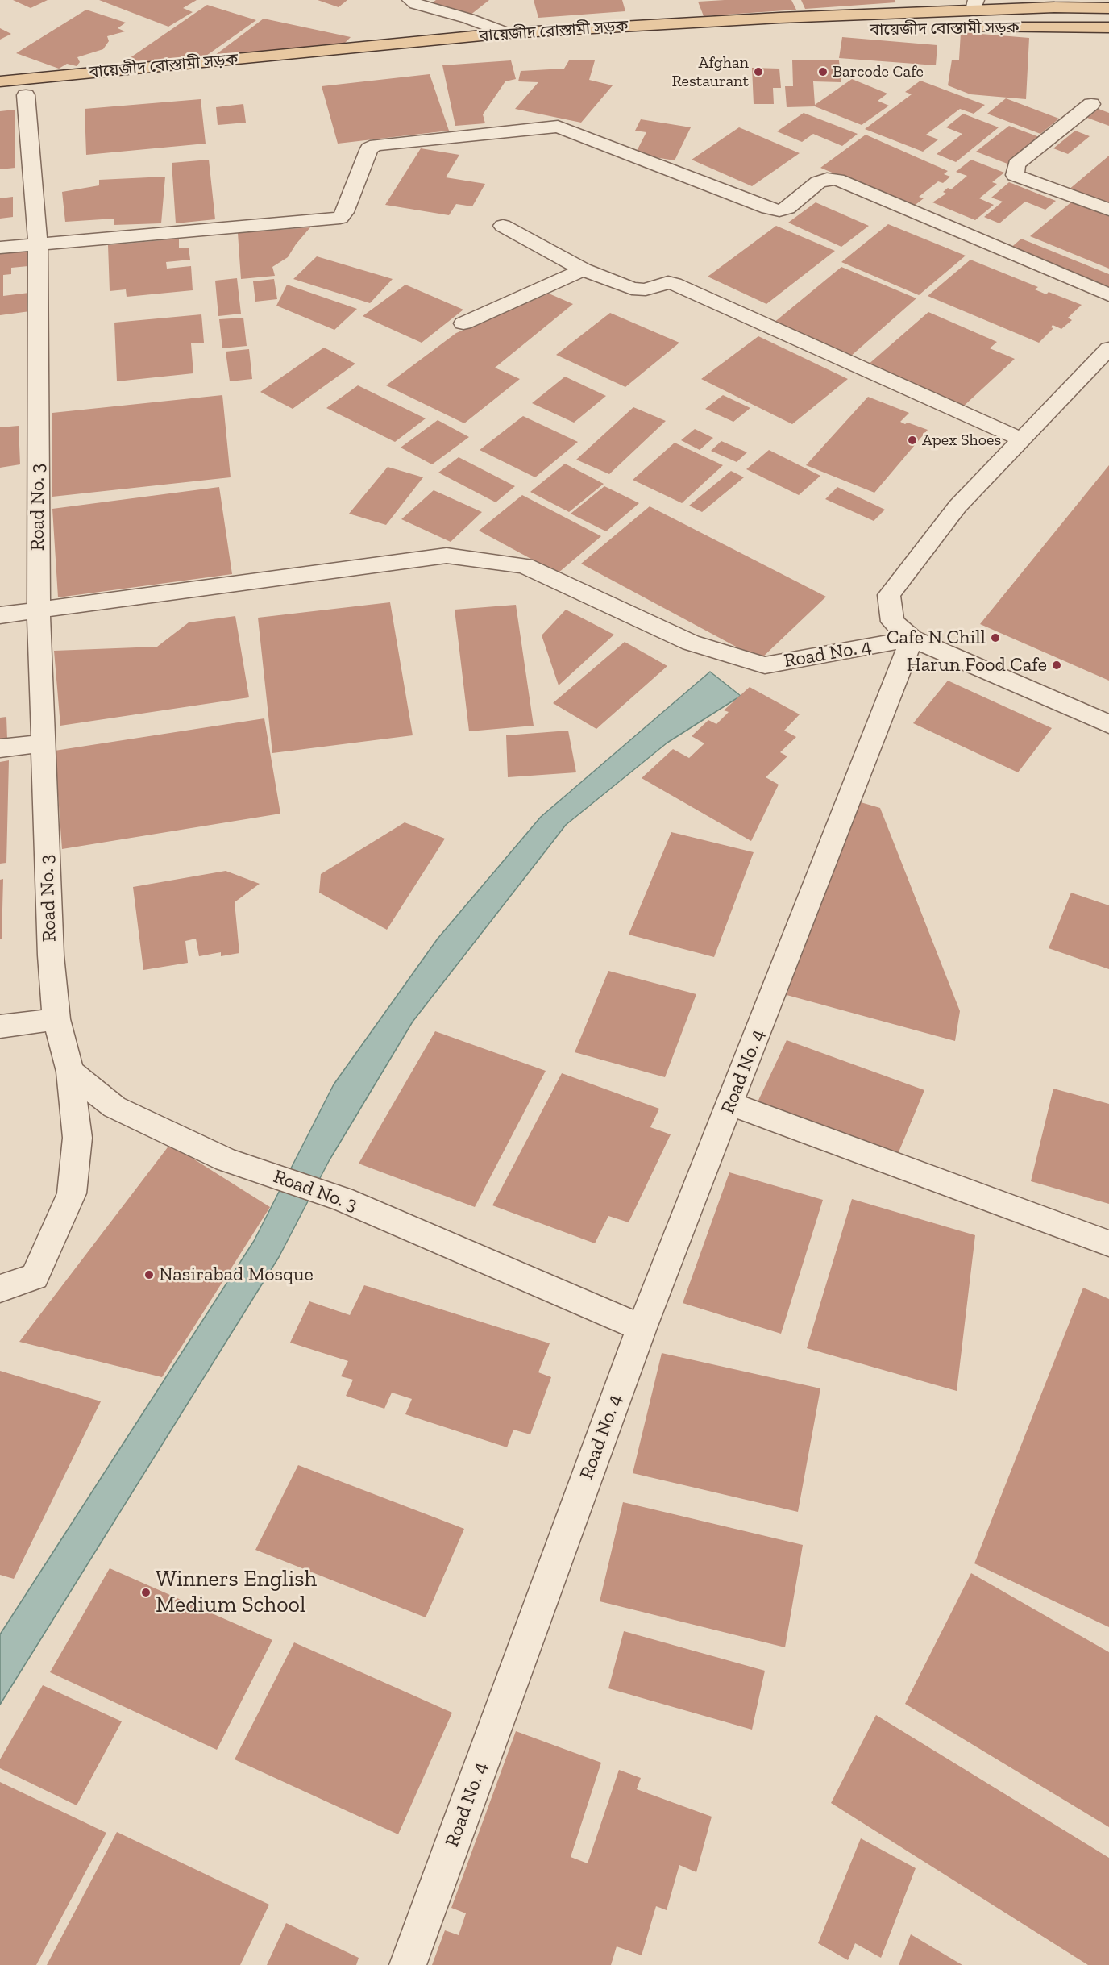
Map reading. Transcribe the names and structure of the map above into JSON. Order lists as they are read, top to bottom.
{
  "streets": {
    "main road": ["বায়েজীদ বোস্তামী সড়ক"],
    "street": ["Road No. 3", "Road No. 4"]
  },
  "crossings": [
    ["বায়েজীদ বোস্তামী সড়ক", "Road No. 3"],
    ["Road No. 3", "Road No. 4"]
  ],
  "places": [
    "Afghan Restaurant",
    "Barcode Cafe",
    "Apex Shoes",
    "Cafe N Chill",
    "Harun Food Cafe",
    "Nasirabad Mosque",
    "Winners English Medium School"
  ]
}
